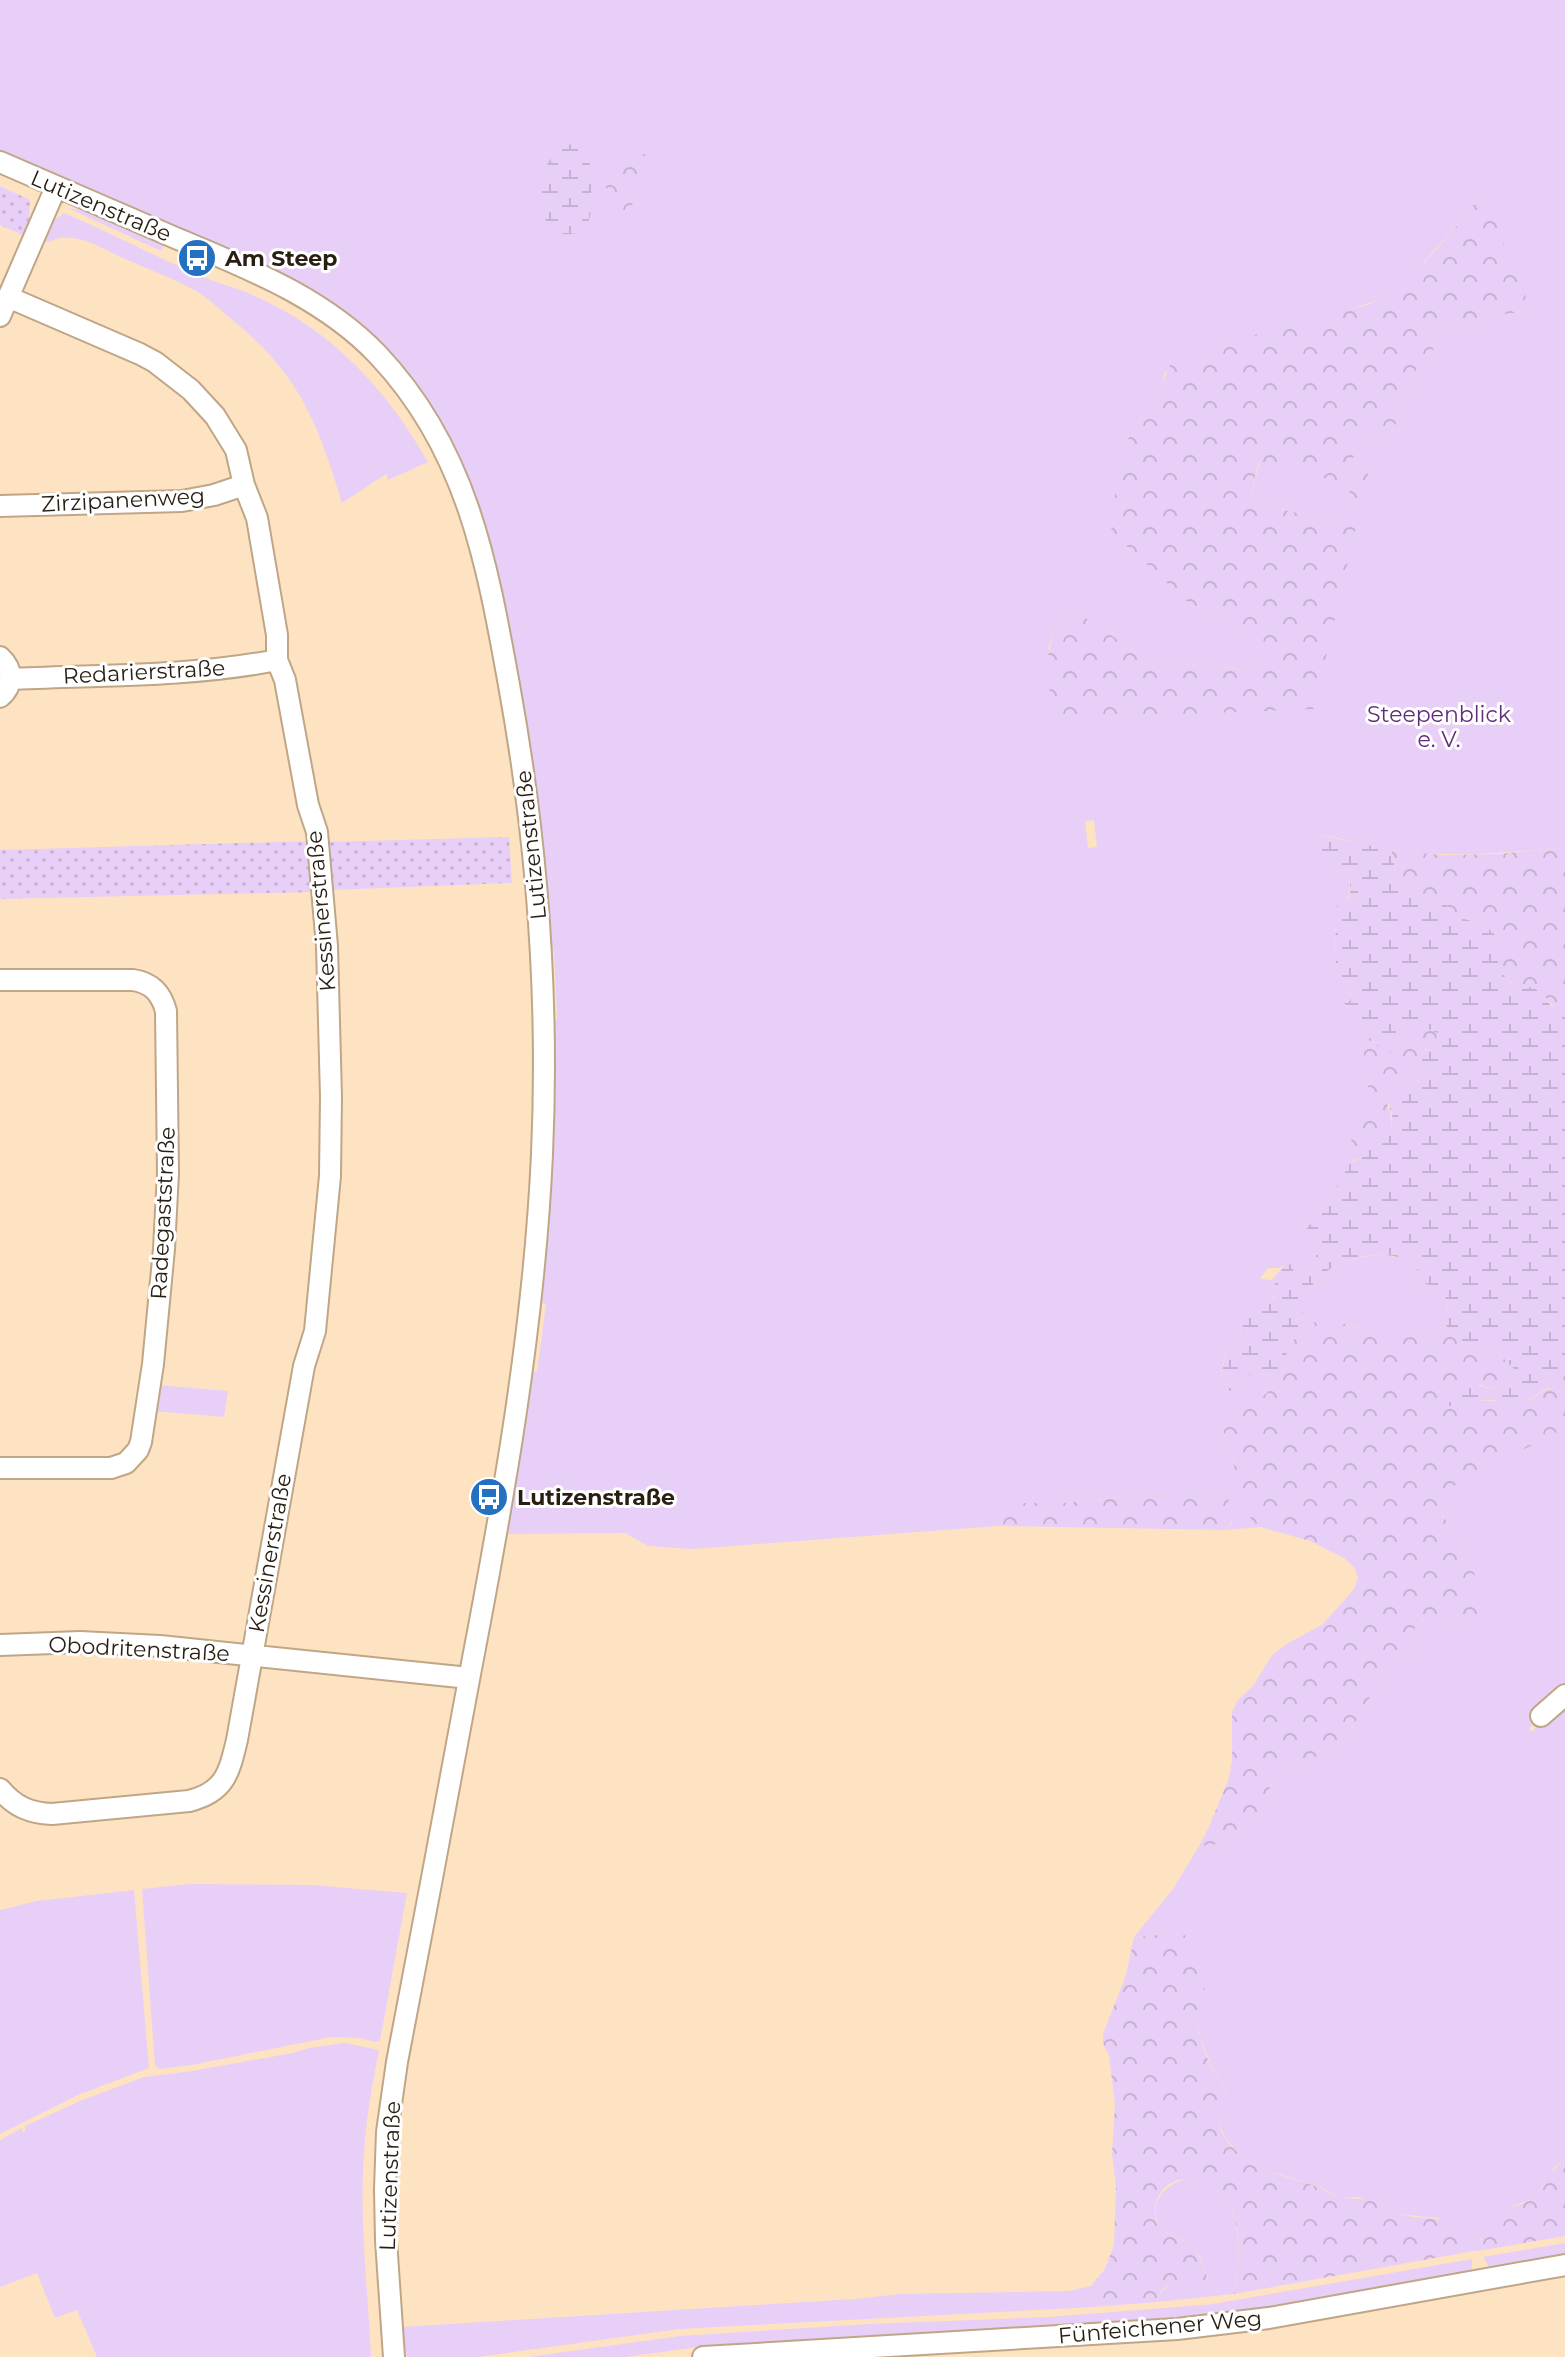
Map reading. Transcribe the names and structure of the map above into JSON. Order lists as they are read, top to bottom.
{
  "streets": {
    "street": [
      "Lutizenstraße",
      "Zirzipanenweg",
      "Redarierstraße",
      "Kessinerstraße",
      "Radegaststraße",
      "Obodritenstraße",
      "Fünfeichener Weg"
    ]
  },
  "crossings": [
    ["Lutizenstraße", "Obodritenstraße"],
    ["Zirzipanenweg", "Kessinerstraße"],
    ["Redarierstraße", "Kessinerstraße"],
    ["Kessinerstraße", "Obodritenstraße"]
  ],
  "parks": ["Steepenblick e. V."],
  "places": {
    "bus stop": ["Am Steep", "Lutizenstraße"]
  }
}
